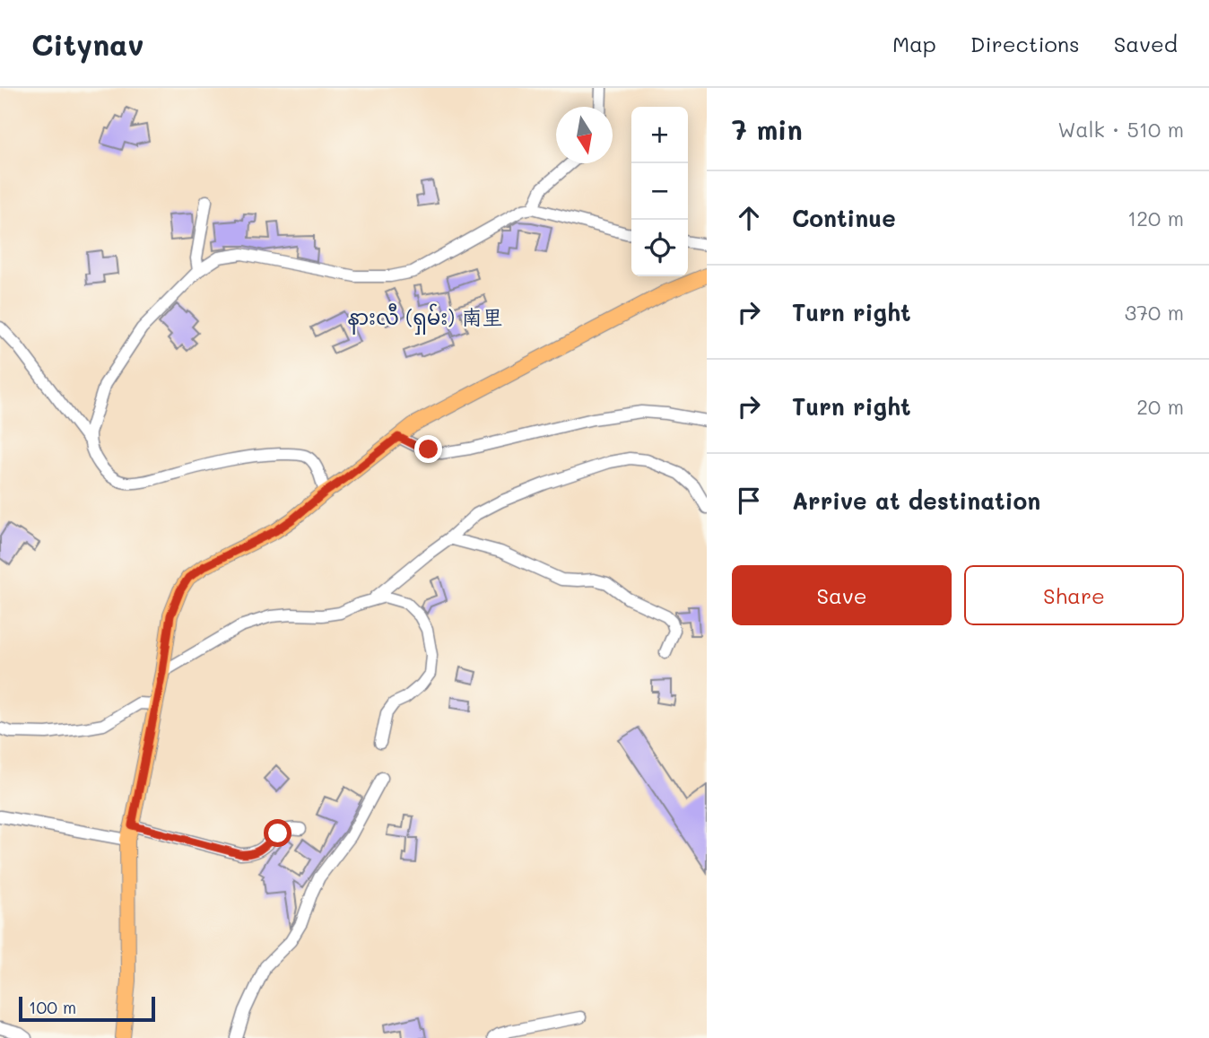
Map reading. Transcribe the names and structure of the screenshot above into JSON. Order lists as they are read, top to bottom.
{
  "districts": ["နားလီ (ရှမ်း) 南里"],
  "scale_bar": "100 m",
  "north": "bottom",
  "page": {
    "header": "Citynav",
    "nav": ["Map", "Directions", "Saved"],
    "heading": ["7 min", "Walk · 510 m"],
    "map_buttons": ["+", "−"],
    "list": [
      ["Continue", "120 m"],
      ["Turn right", "370 m"],
      ["Turn right", "20 m"],
      "Arrive at destination"
    ],
    "buttons": ["Save", "Share"],
    "scale": "100 m"
  }
}
